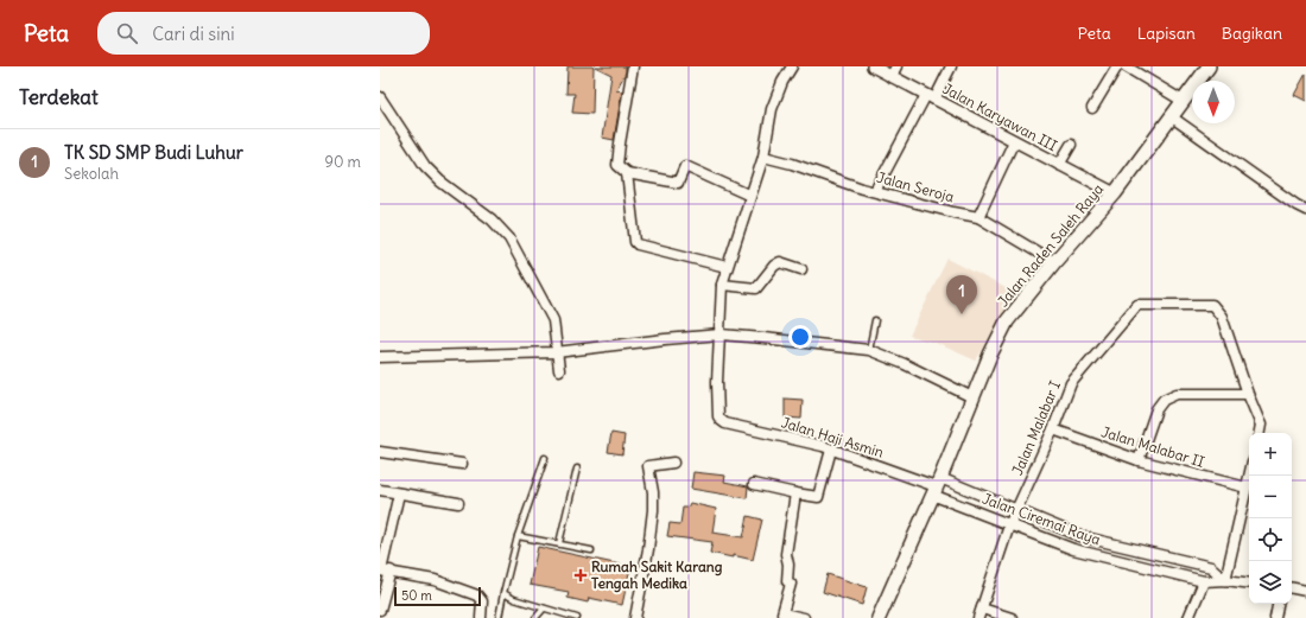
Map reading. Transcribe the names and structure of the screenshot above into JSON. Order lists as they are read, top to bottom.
{
  "streets": {
    "main road": ["Jalan Raden Saleh Raya"],
    "street": [
      "Jalan Karyawan III",
      "Jalan Seroja",
      "Jalan Malabar I",
      "Jalan Haji Asmin",
      "Jalan Malabar II",
      "Jalan Ciremai Raya"
    ]
  },
  "crossings": [
    ["Jalan Karyawan III", "Jalan Raden Saleh Raya"],
    ["Jalan Seroja", "Jalan Raden Saleh Raya"],
    ["Jalan Raden Saleh Raya", "Jalan Haji Asmin"],
    ["Jalan Raden Saleh Raya", "Jalan Ciremai Raya"],
    ["Jalan Malabar I", "Jalan Malabar II"],
    ["Jalan Malabar I", "Jalan Ciremai Raya"],
    ["Jalan Haji Asmin", "Jalan Ciremai Raya"]
  ],
  "places": {
    "health": ["Rumah Sakit Karang Tengah Medika"]
  },
  "scale_bar": "50 m",
  "north": "bottom",
  "page": {
    "header": "Peta",
    "search": "Cari di sini",
    "nav": ["Peta", "Lapisan", "Bagikan"],
    "heading": "Terdekat",
    "list": [
      {
        "mark": "1",
        "name": "TK SD SMP Budi Luhur",
        "note": "Sekolah",
        "value": "90 m"
      }
    ],
    "pins": "1",
    "map_buttons": ["+", "−"],
    "scale": "50 m"
  }
}
